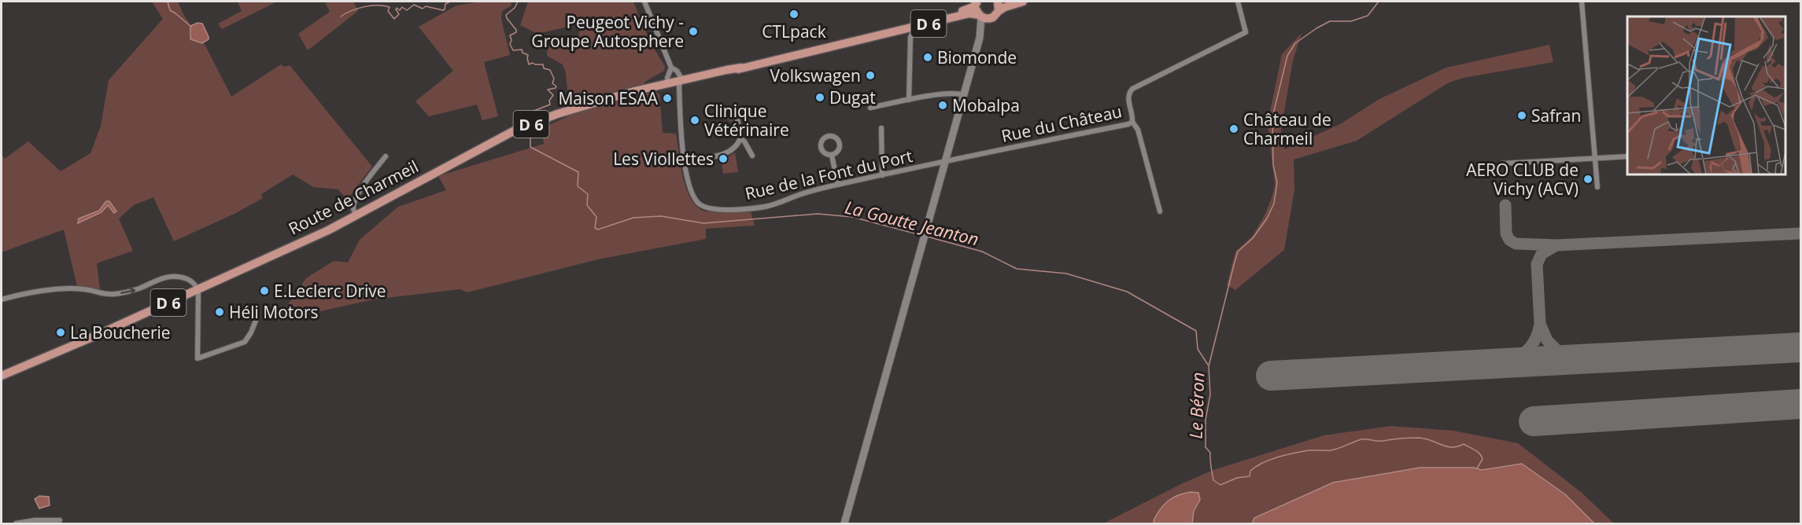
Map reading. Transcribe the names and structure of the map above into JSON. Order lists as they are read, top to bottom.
{
  "streets": {
    "main road": ["D 6", "Route de Charmeil"],
    "street": ["Rue du Château", "Rue de la Font du Port"]
  },
  "crossings": [
    ["D 6", "Rue de la Font du Port"],
    ["D 6", "Route de Charmeil"],
    ["Rue du Château", "Rue de la Font du Port"]
  ],
  "water": ["La Goutte Jeanton", "Le Béron"],
  "places": [
    "CTLpack",
    "Peugeot Vichy - Groupe Autosphere",
    "Biomonde",
    "Volkswagen",
    "Dugat",
    "Maison ESAA",
    "Mobalpa",
    "Safran",
    "Clinique Vétérinaire",
    "Château de Charmeil",
    "Les Viollettes",
    "AERO CLUB de Vichy (ACV)",
    "E.Leclerc Drive",
    "Héli Motors",
    "La Boucherie"
  ]
}
